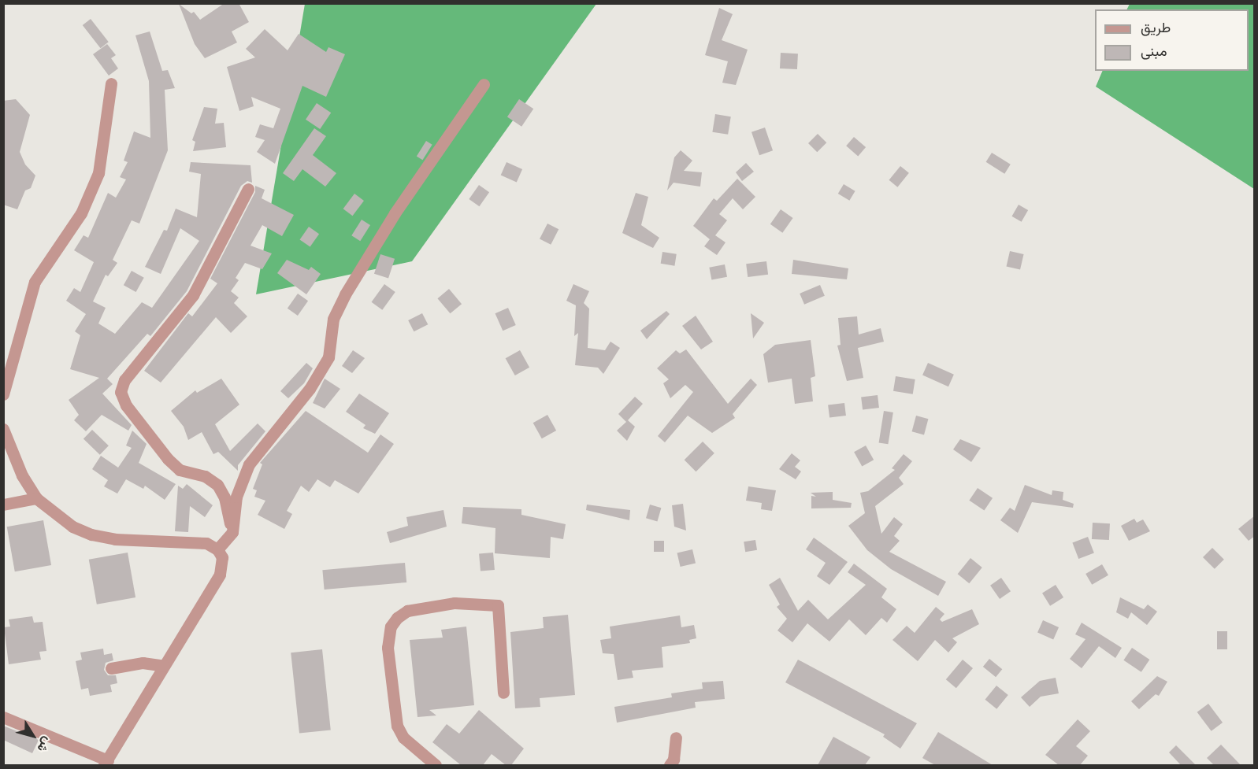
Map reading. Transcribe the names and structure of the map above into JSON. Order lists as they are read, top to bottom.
{
  "legend": ["طريق", "مبنى"],
  "north": "bottom right"
}
